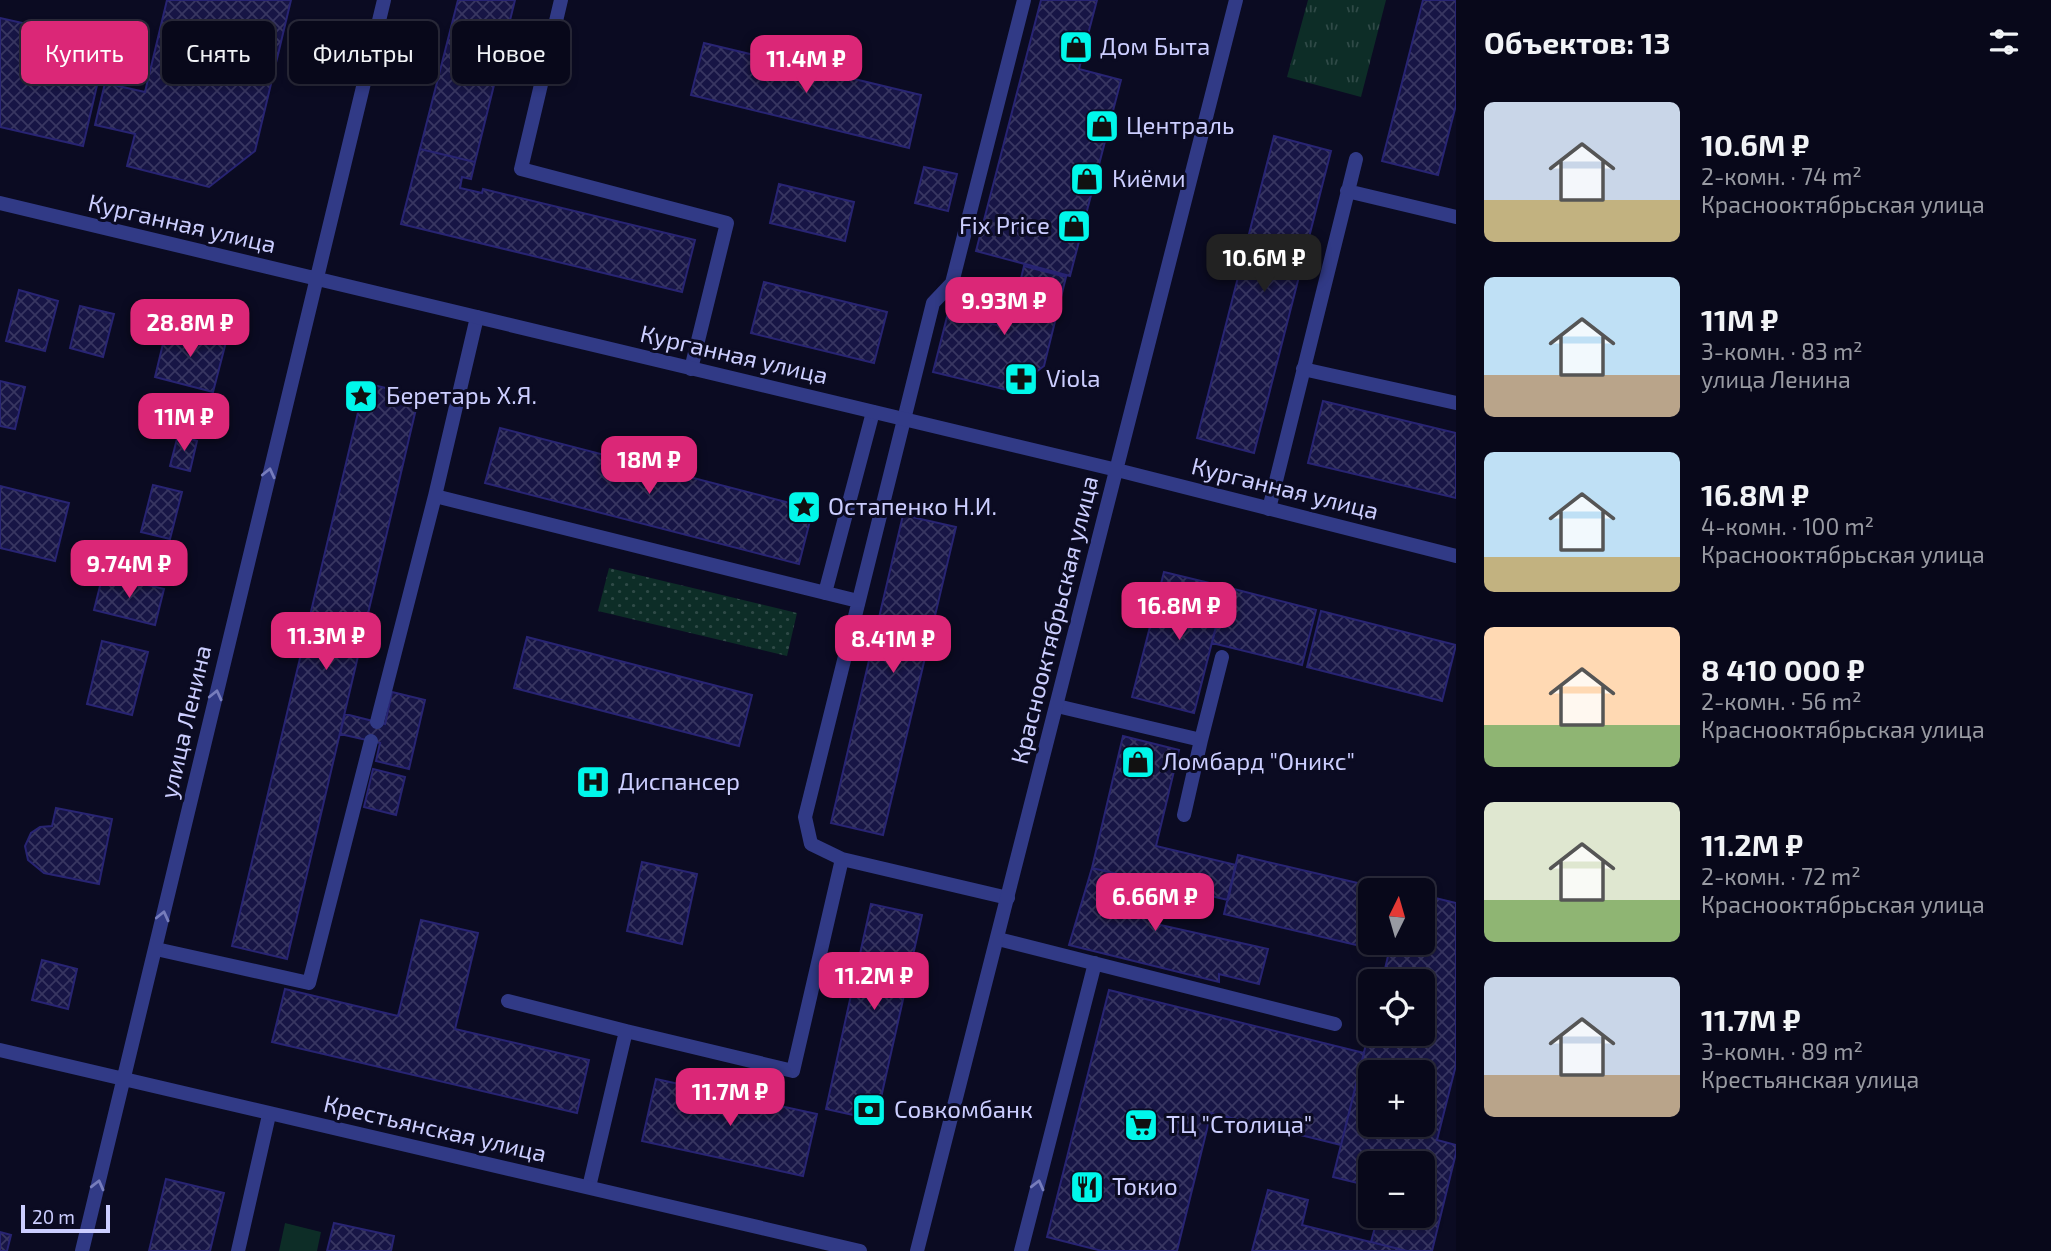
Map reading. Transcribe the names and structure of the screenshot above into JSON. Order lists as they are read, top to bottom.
{
  "streets": {
    "street": [
      "Курганная улица",
      "Краснооктябрьская улица",
      "улица Ленина",
      "Крестьянская улица"
    ]
  },
  "crossings": [
    ["Курганная улица", "Краснооктябрьская улица"],
    ["Курганная улица", "улица Ленина"],
    ["улица Ленина", "Крестьянская улица"]
  ],
  "one_way": ["улица Ленина"],
  "places": {
    "shop": [
      "Дом Быта",
      "Централь",
      "Киёми",
      "Fix Price",
      "Ломбард \"Оникс\""
    ],
    "pharmacy": ["Viola"],
    "place": ["Беретарь Х.Я.", "Остапенко Н.И."],
    "hospital": ["Диспансер"],
    "bank": ["Совкомбанк"],
    "supermarket": ["ТЦ \"Столица\""],
    "restaurant": ["Токио"]
  },
  "scale_bar": "20 m",
  "north": "top",
  "page": {
    "heading": "Объектов: 13",
    "chip": [
      "Купить",
      "Снять",
      "Фильтры",
      "Новое"
    ],
    "price": [
      "11.4M ₽",
      "10.6M ₽",
      "9.93M ₽",
      "28.8M ₽",
      "11M ₽",
      "18M ₽",
      "9.74M ₽",
      "16.8M ₽",
      "11.3M ₽",
      "8.41M ₽",
      "6.66M ₽",
      "11.2M ₽",
      "11.7M ₽"
    ],
    "list": [
      {
        "name": "10.6M ₽",
        "note": "2-комн. · 74 m² · Краснооктябрьская улица"
      },
      {
        "name": "11M ₽",
        "note": "3-комн. · 83 m² · улица Ленина"
      },
      {
        "name": "16.8M ₽",
        "note": "4-комн. · 100 m² · Краснооктябрьская улица"
      },
      {
        "name": "8 410 000 ₽",
        "note": "2-комн. · 56 m² · Краснооктябрьская улица"
      },
      {
        "name": "11.2M ₽",
        "note": "2-комн. · 72 m² · Краснооктябрьская улица"
      },
      {
        "name": "11.7M ₽",
        "note": "3-комн. · 89 m² · Крестьянская улица"
      }
    ],
    "map_buttons": ["+", "−"],
    "scale": "20 m"
  }
}
